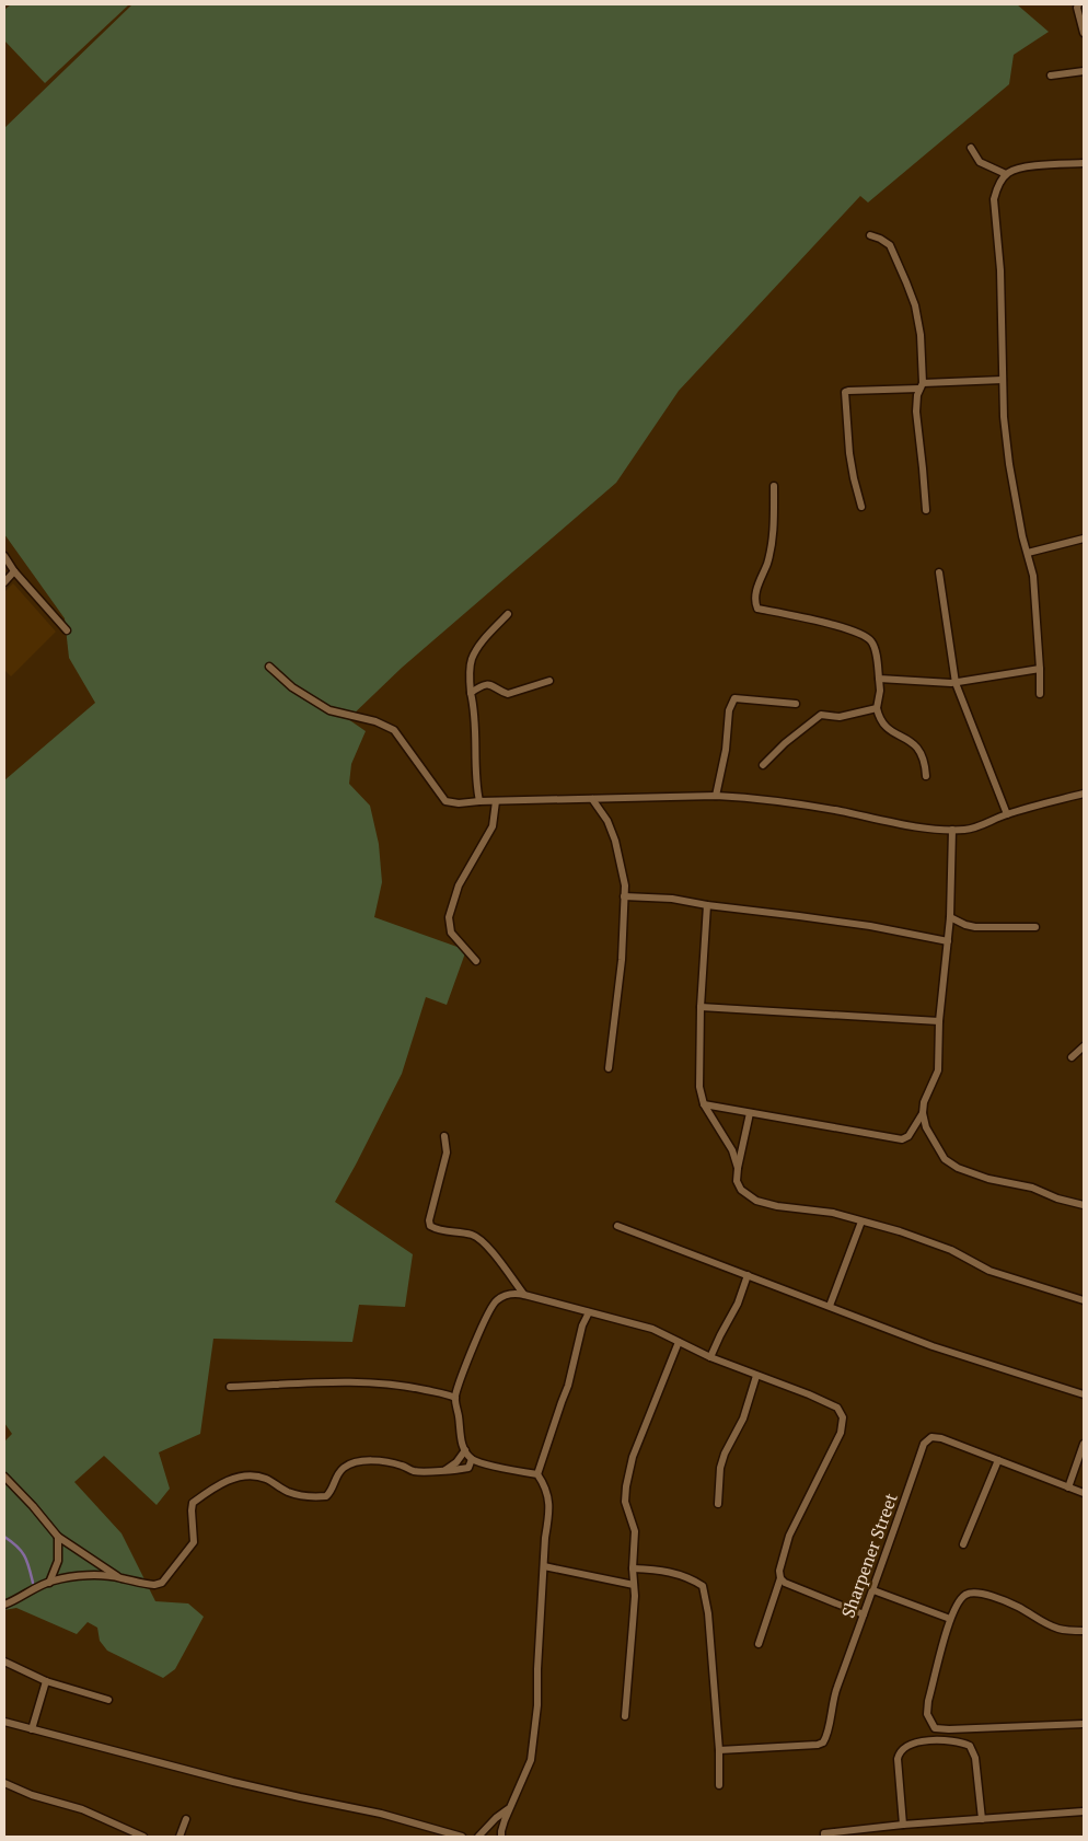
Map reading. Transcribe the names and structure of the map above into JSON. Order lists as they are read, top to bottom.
{
  "streets": {
    "street": ["Sharpener Street"]
  }
}
